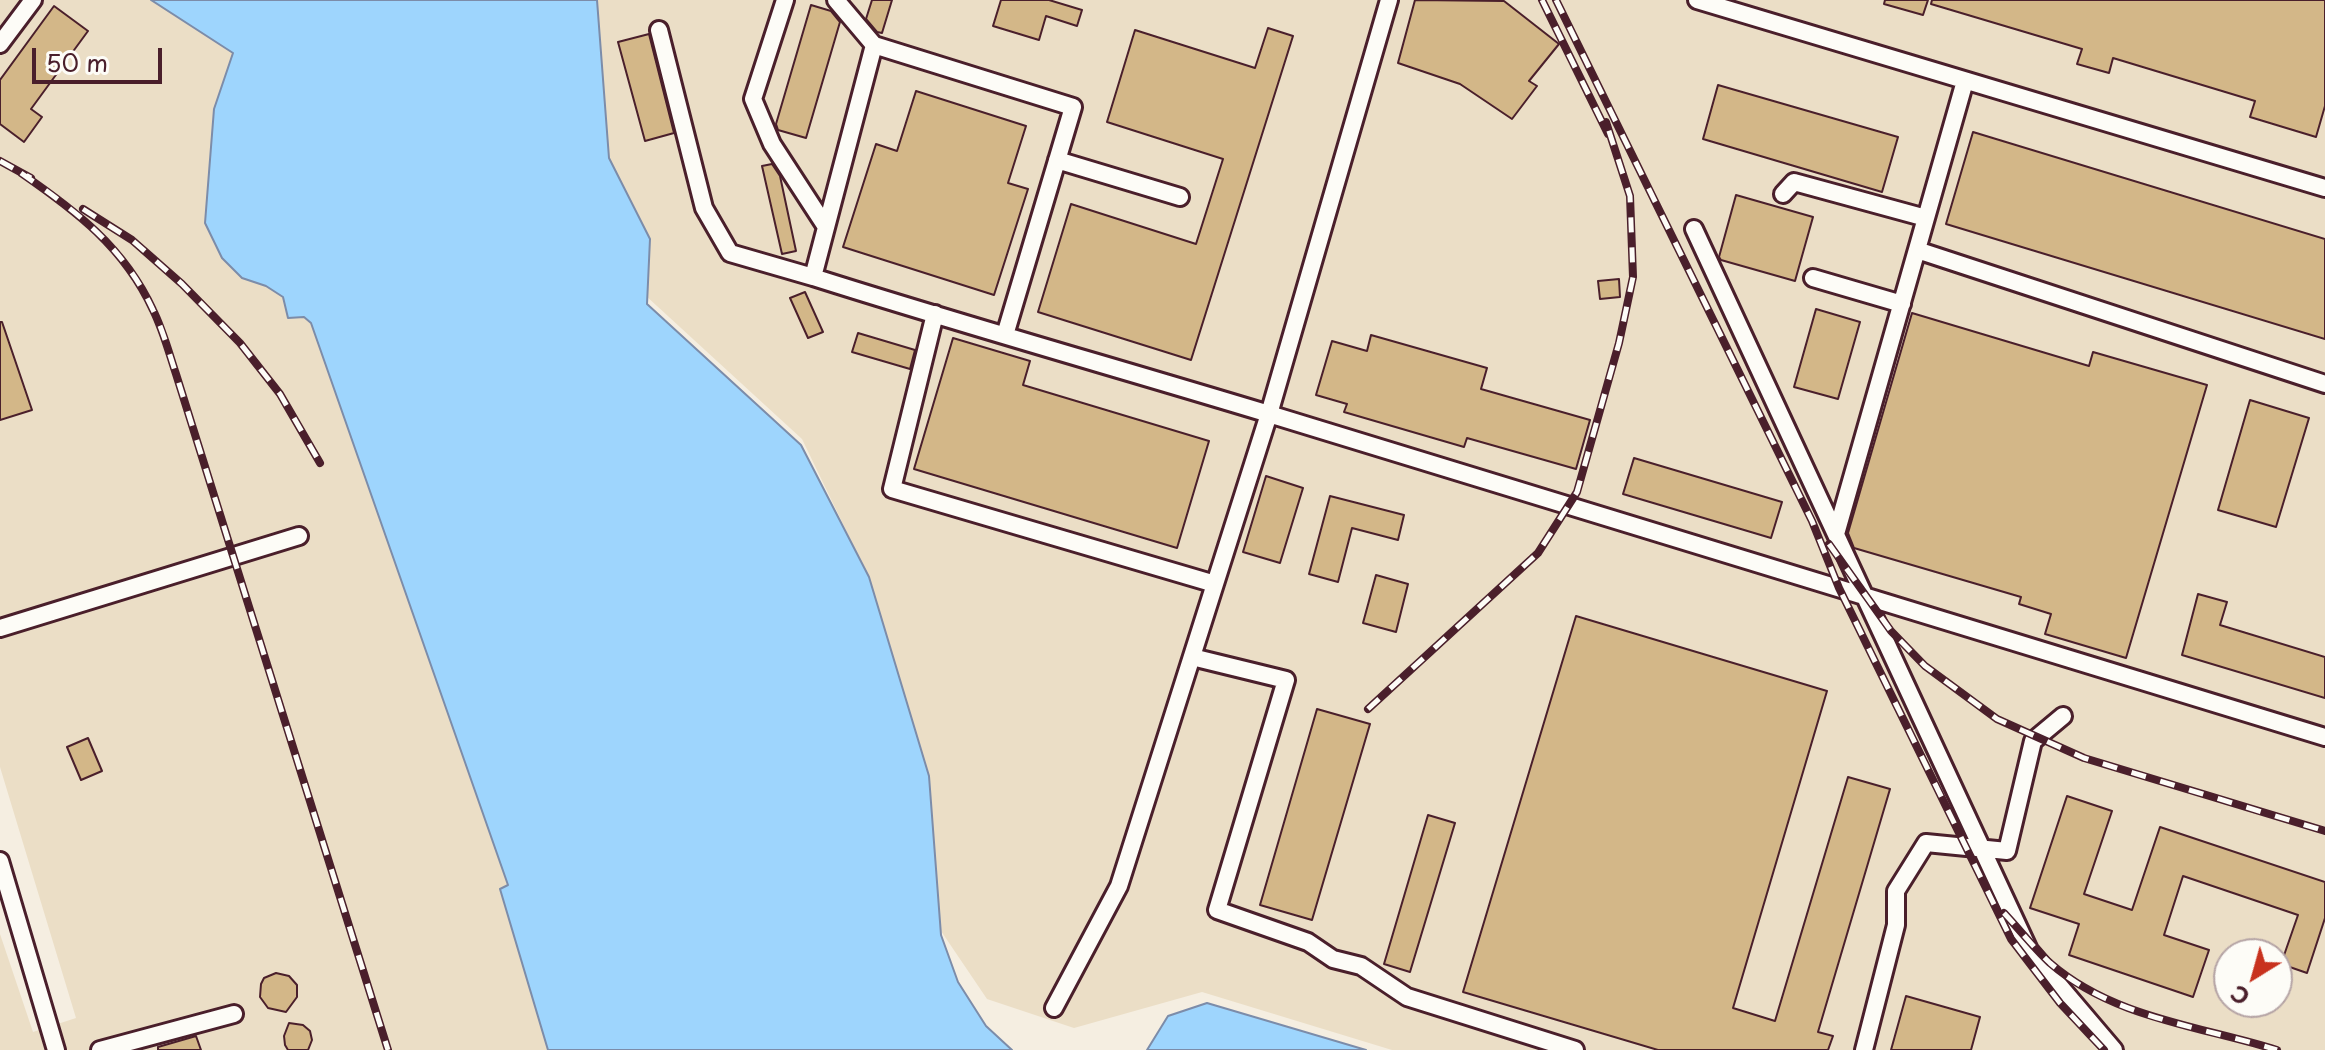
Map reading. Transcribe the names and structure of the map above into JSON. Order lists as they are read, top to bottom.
{
  "scale_bar": "50 m",
  "north": "bottom left"
}
